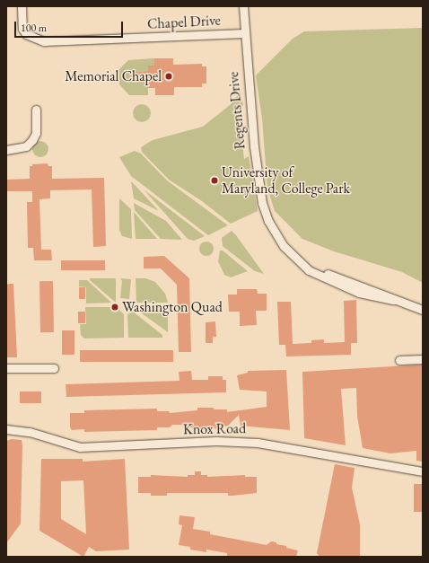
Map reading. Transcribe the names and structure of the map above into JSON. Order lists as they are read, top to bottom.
{
  "streets": {
    "street": ["Chapel Drive", "Regents Drive", "Knox Road"]
  },
  "crossings": [
    ["Chapel Drive", "Regents Drive"]
  ],
  "places": ["Memorial Chapel", "University of Maryland, College Park", "Washington Quad"],
  "scale_bar": "100 m"
}
